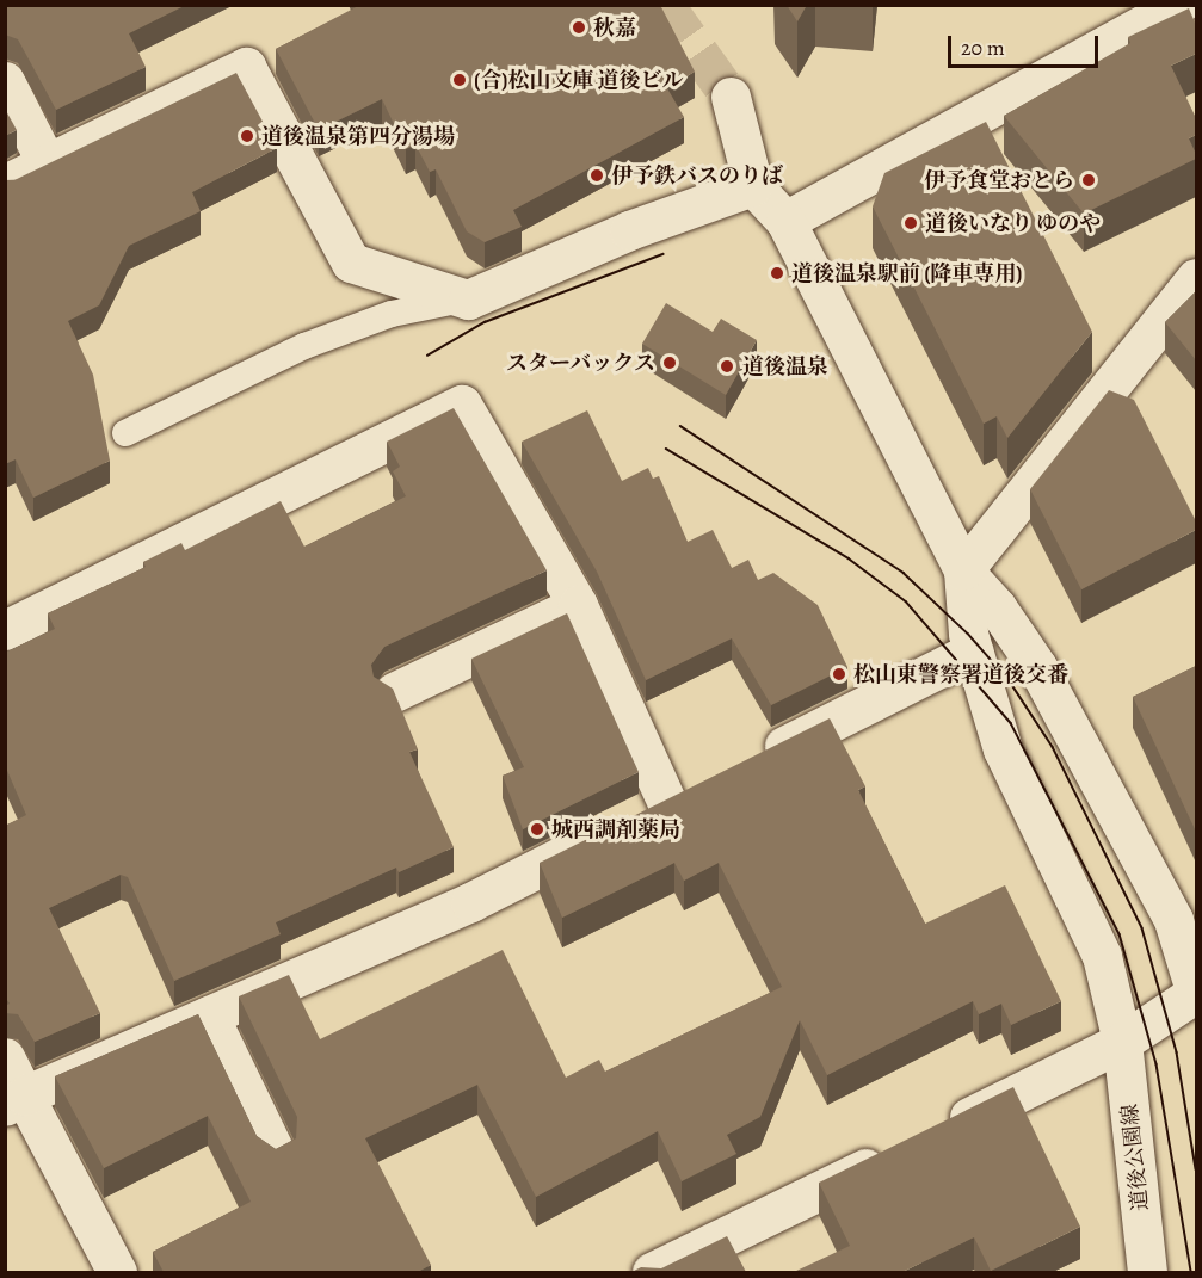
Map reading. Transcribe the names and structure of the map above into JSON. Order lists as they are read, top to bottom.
{
  "streets": {
    "street": ["道後公園線"]
  },
  "places": [
    "秋嘉",
    "(合)松山文庫 道後ビル",
    "道後温泉第四分湯場",
    "伊予鉄バスのりば",
    "伊予食堂おとら",
    "道後いなり ゆのや",
    "道後温泉駅前 (降車専用)",
    "スターバックス",
    "道後温泉",
    "松山東警察署道後交番",
    "城西調剤薬局"
  ],
  "scale_bar": "20 m"
}
